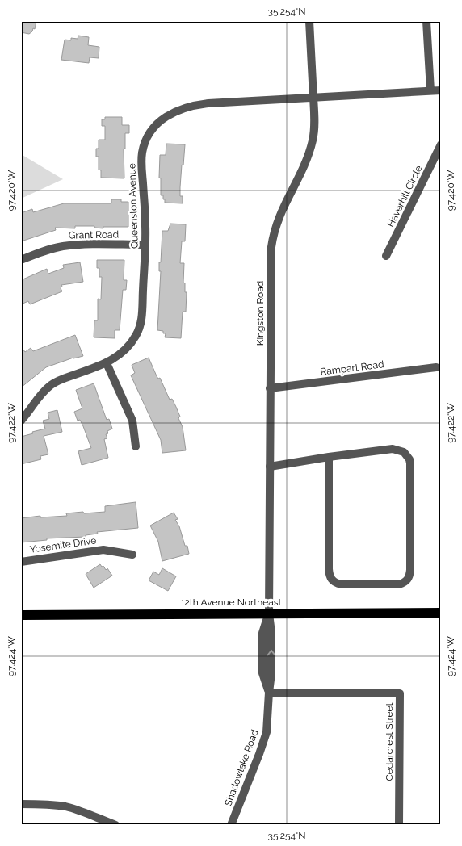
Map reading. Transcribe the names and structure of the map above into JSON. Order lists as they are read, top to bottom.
{
  "streets": {
    "main road": ["12th Avenue Northeast"],
    "street": [
      "Haverhill Circle",
      "Queenston Avenue",
      "Grant Road",
      "Kingston Road",
      "Rampart Road",
      "Yosemite Drive",
      "Cedarcrest Street",
      "Shadowlake Road"
    ]
  },
  "crossings": [
    ["Queenston Avenue", "Grant Road"],
    ["Queenston Avenue", "Kingston Road"],
    ["Kingston Road", "Rampart Road"],
    ["Kingston Road", "12th Avenue Northeast"],
    ["Kingston Road", "Shadowlake Road"],
    ["12th Avenue Northeast", "Shadowlake Road"],
    ["Cedarcrest Street", "Shadowlake Road"]
  ],
  "coordinates": [
    "35.254°N",
    "97.420°W",
    "97.422°W",
    "97.424°W"
  ]
}
